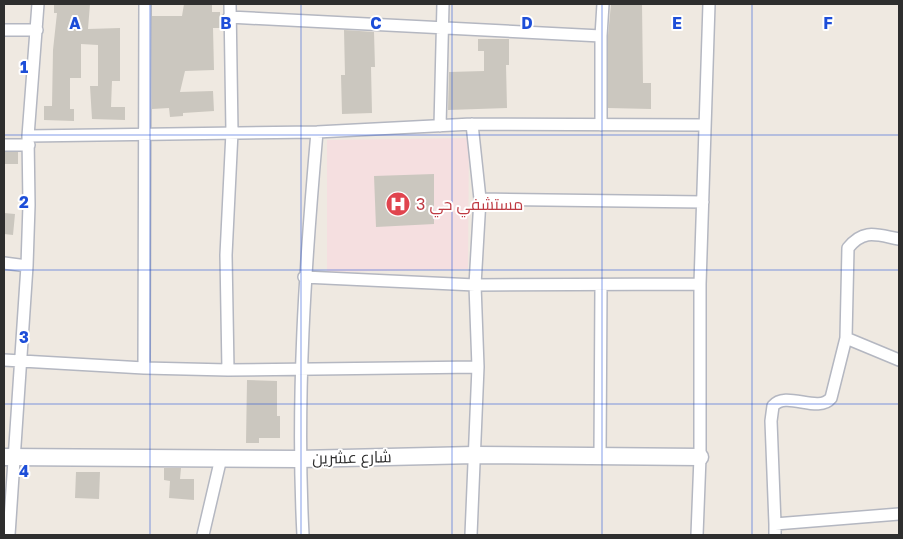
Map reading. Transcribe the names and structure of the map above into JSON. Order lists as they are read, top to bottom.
{
  "streets": {
    "street": ["شارع عشرين"]
  },
  "places": {
    "hospital": ["مستشفي حي 3"]
  },
  "grid": {
    "columns": [
      "A",
      "B",
      "C",
      "D",
      "E",
      "F"
    ],
    "rows": [
      "1",
      "2",
      "3",
      "4"
    ]
  }
}
